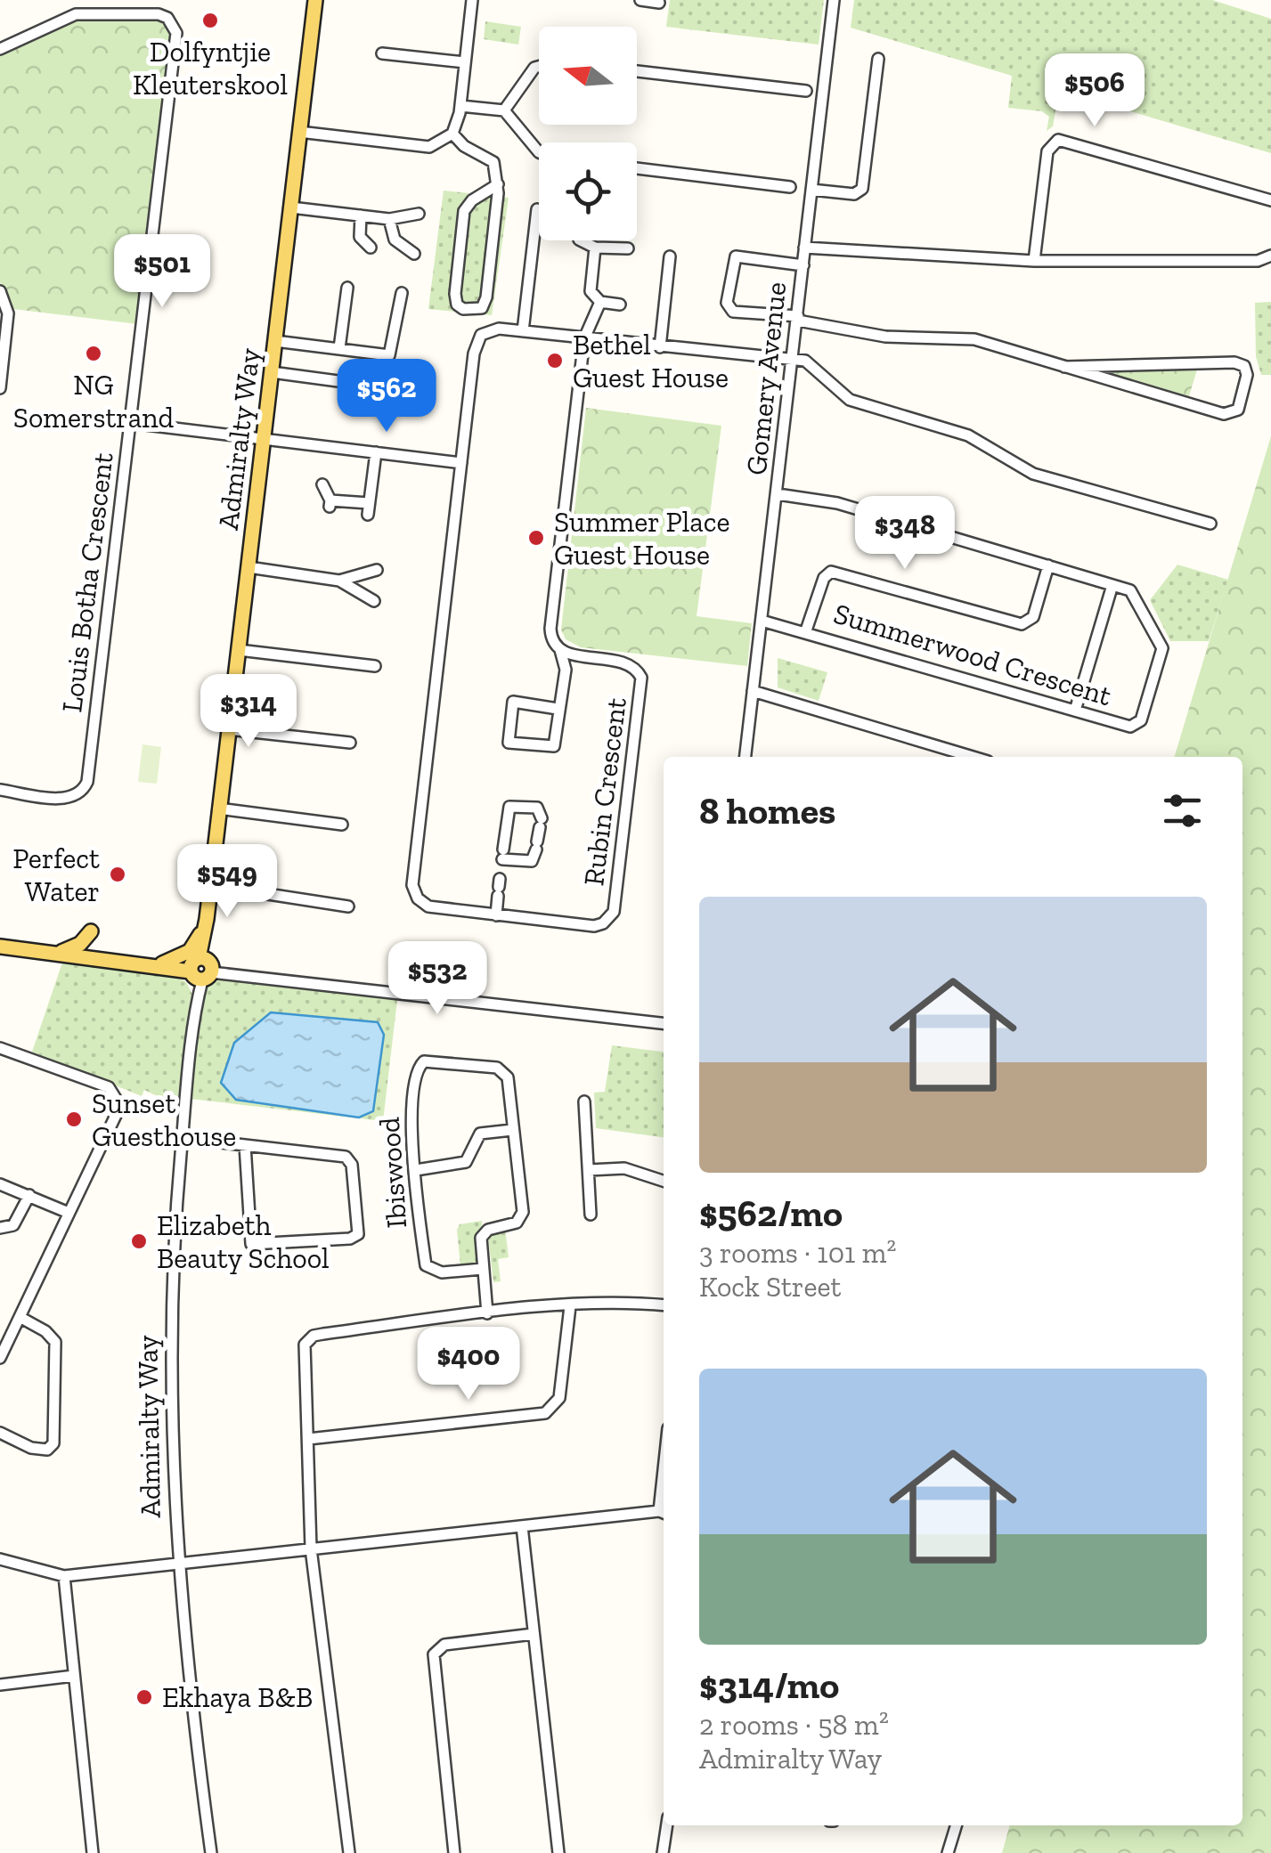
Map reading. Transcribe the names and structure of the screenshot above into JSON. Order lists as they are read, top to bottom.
{
  "streets": {
    "main road": ["Admiralty Way"],
    "street": [
      "Gomery Avenue",
      "Louis Botha Crescent",
      "Summerwood Crescent",
      "Rubin Crescent",
      "Ibiswood"
    ]
  },
  "crossings": [
    ["Gomery Avenue", "Summerwood Crescent"]
  ],
  "places": [
    "Dolfyntjie Kleuterskool",
    "NG Somerstrand",
    "Bethel Guest House",
    "Summer Place Guest House",
    "Perfect Water",
    "Sunset Guesthouse",
    "Elizabeth Beauty School",
    "Ekhaya B&B"
  ],
  "north": "left",
  "page": {
    "price": [
      "$506",
      "$501",
      "$562",
      "$348",
      "$314",
      "$549",
      "$532",
      "$400"
    ],
    "heading": "8 homes",
    "list": [
      {
        "name": "$562/mo",
        "note": "3 rooms · 101 m² · Kock Street"
      },
      {
        "name": "$314/mo",
        "note": "2 rooms · 58 m² · Admiralty Way"
      }
    ]
  }
}
